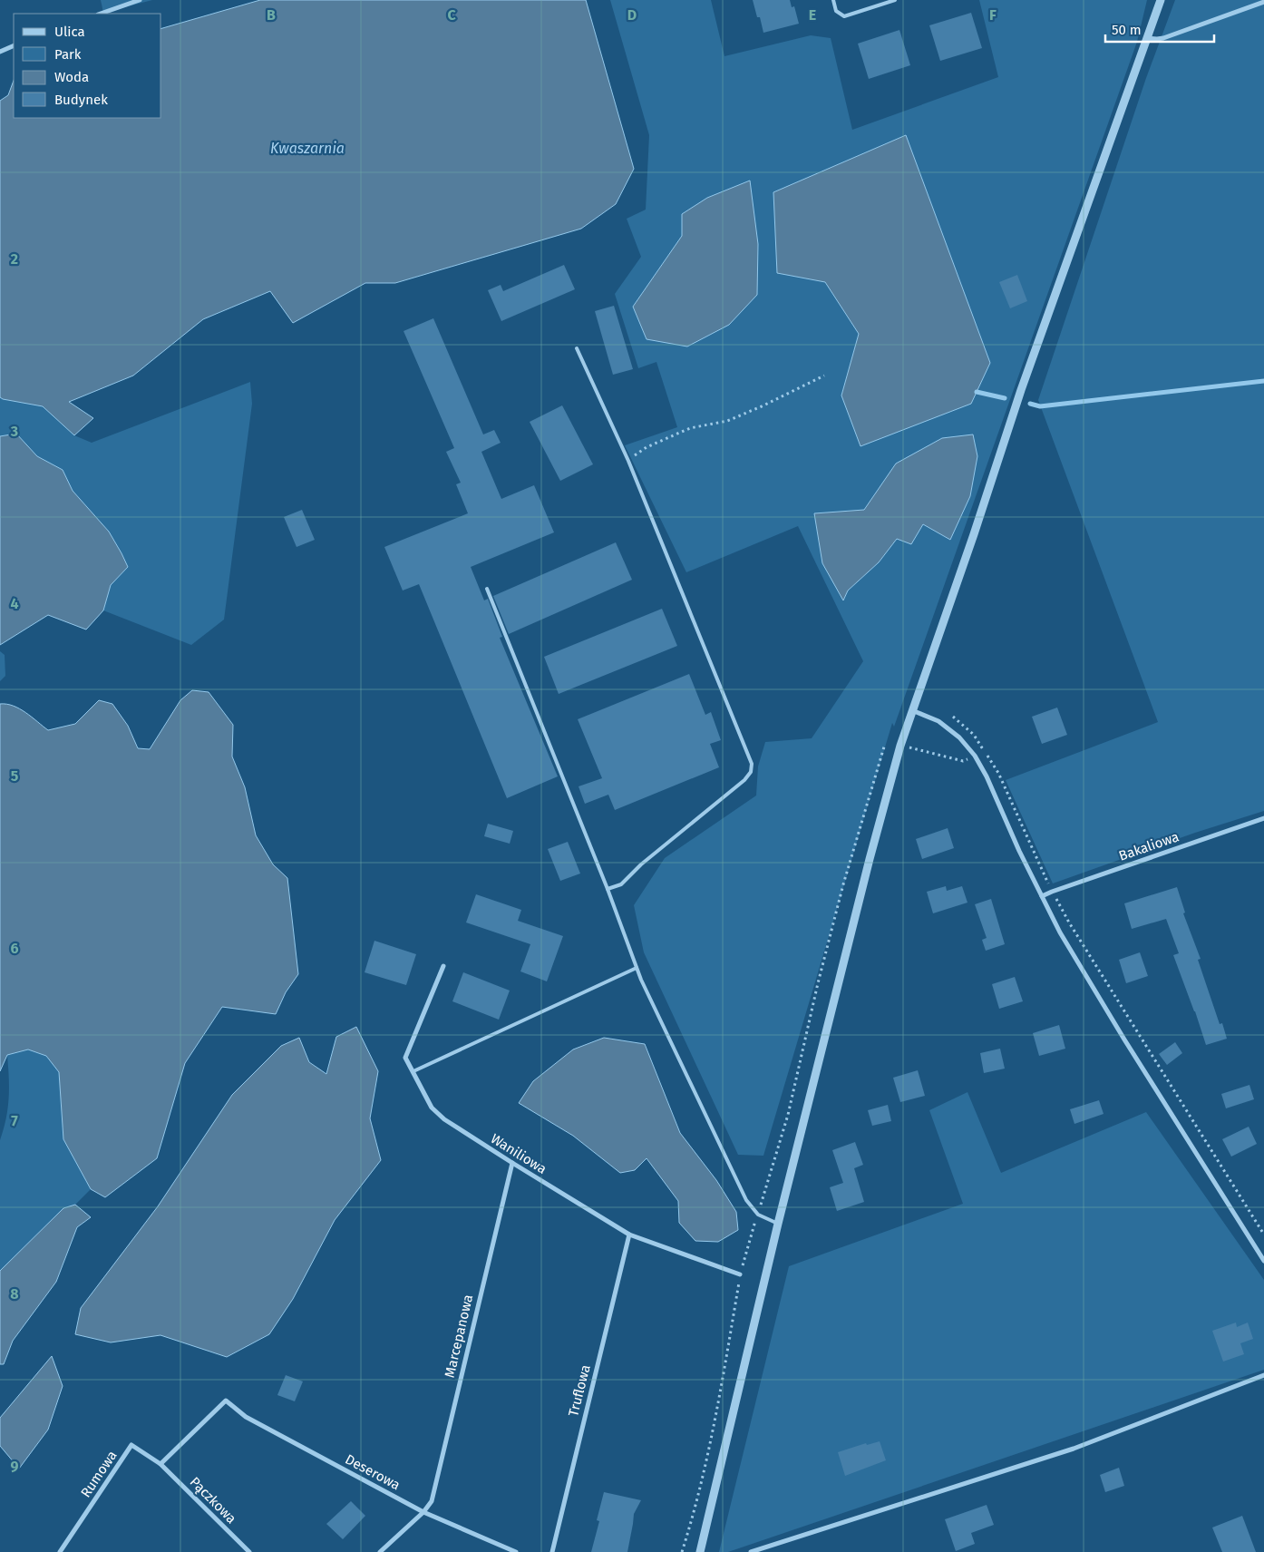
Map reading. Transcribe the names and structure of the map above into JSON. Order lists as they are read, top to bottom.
{
  "streets": {
    "street": [
      "Bakaliowa",
      "Waniliowa",
      "Marcepanowa",
      "Truflowa",
      "Deserowa",
      "Rumowa",
      "Pączkowa"
    ]
  },
  "crossings": [
    ["Waniliowa", "Marcepanowa"],
    ["Waniliowa", "Truflowa"],
    ["Marcepanowa", "Deserowa"],
    ["Deserowa", "Rumowa"],
    ["Deserowa", "Pączkowa"],
    ["Rumowa", "Pączkowa"]
  ],
  "water": ["Kwaszarnia"],
  "legend": [
    "Ulica",
    "Park",
    "Woda",
    "Budynek"
  ],
  "scale_bar": "50 m",
  "grid": {
    "columns": [
      "B",
      "C",
      "D",
      "E",
      "F"
    ],
    "rows": [
      "2",
      "3",
      "4",
      "5",
      "6",
      "7",
      "8",
      "9"
    ]
  }
}
